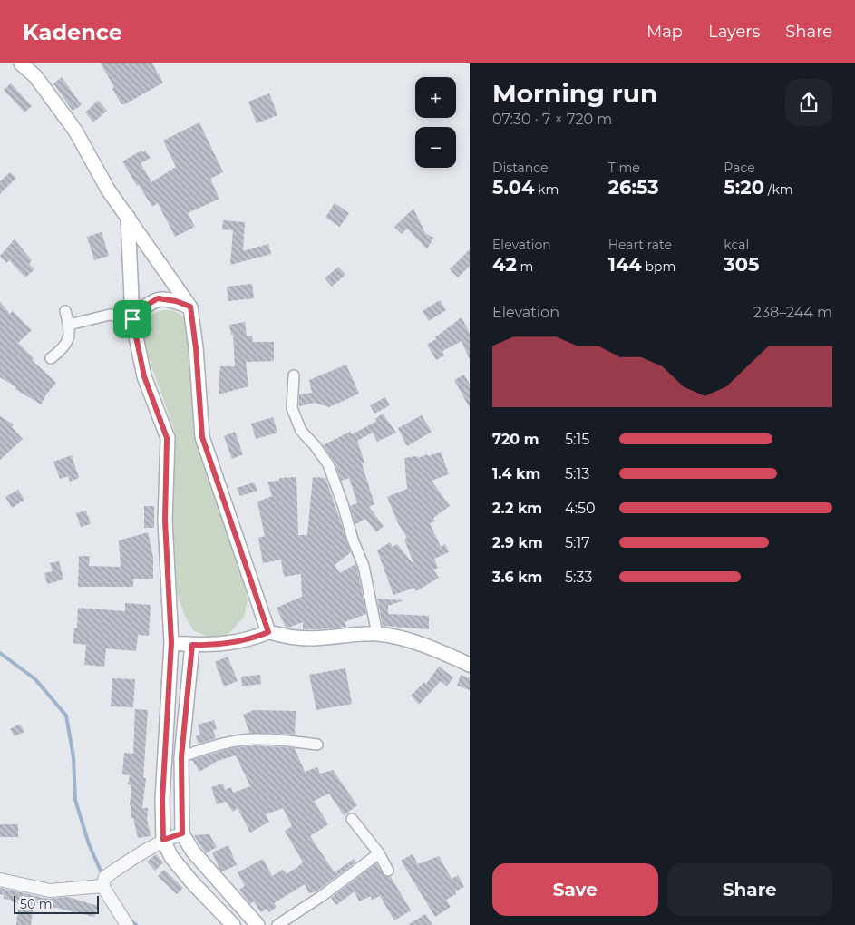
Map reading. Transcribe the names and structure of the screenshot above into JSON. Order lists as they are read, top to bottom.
{
  "scale_bar": "50 m",
  "page": {
    "header": "Kadence",
    "nav": ["Map", "Layers", "Share"],
    "heading": ["Morning run", "07:30 · 7 × 720 m"],
    "map_buttons": ["+", "−"],
    "stats": [
      ["Distance", "5.04 km"],
      ["Time", "26:53"],
      ["Pace", "5:20 /km"],
      ["Elevation", "42 m"],
      ["Heart rate", "144 bpm"],
      ["kcal", "305"]
    ],
    "chart": ["Elevation", "238–244 m"],
    "list": [
      {
        "name": "720 m",
        "note": "5:15"
      },
      {
        "name": "1.4 km",
        "note": "5:13"
      },
      {
        "name": "2.2 km",
        "note": "4:50"
      },
      {
        "name": "2.9 km",
        "note": "5:17"
      },
      {
        "name": "3.6 km",
        "note": "5:33"
      }
    ],
    "buttons": ["Save", "Share"],
    "scale": "50 m"
  }
}
